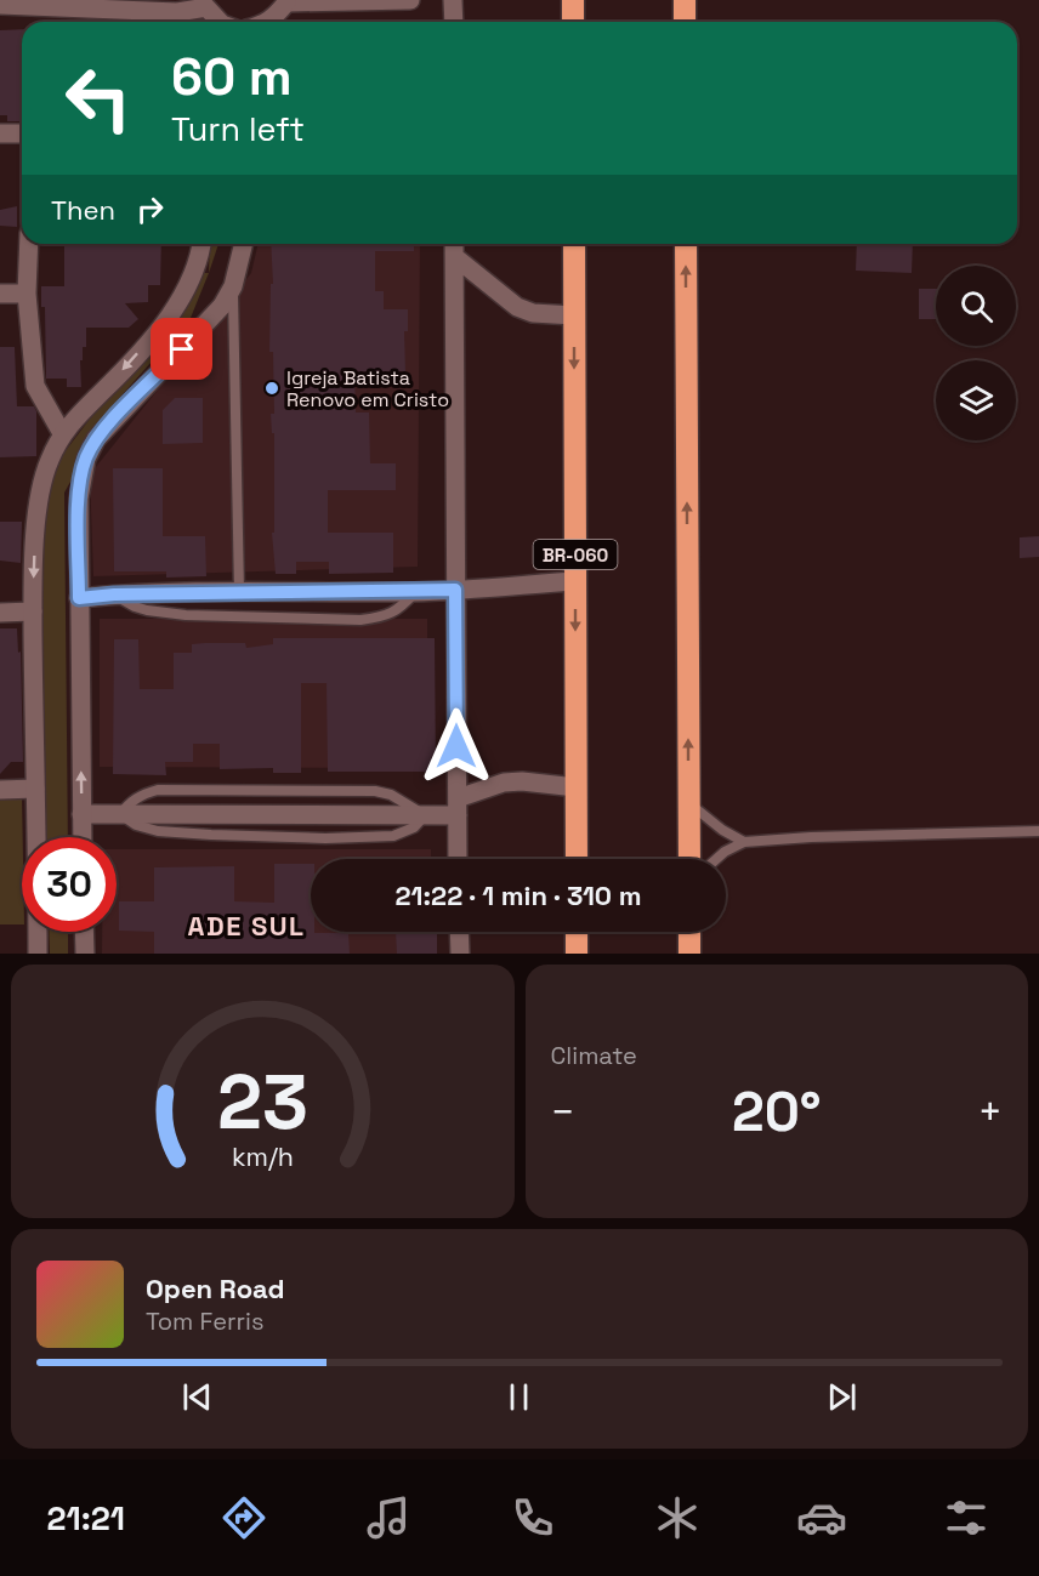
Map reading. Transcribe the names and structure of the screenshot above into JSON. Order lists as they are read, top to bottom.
{
  "streets": {
    "highway": ["BR-060"]
  },
  "districts": ["ADE SUL"],
  "places": ["Igreja Batista Renovo em Cristo"],
  "page": {
    "turn": ["60 m", "Turn left"],
    "then": "Then",
    "limit": "30",
    "trip": "21:22 · 1 min · 310 m",
    "tile": "Climate",
    "heat": ["−", "20°", "+"],
    "song": ["Open Road", "Tom Ferris"],
    "tabs": "21:21",
    "gauge": ["23", "km/h"]
  }
}
